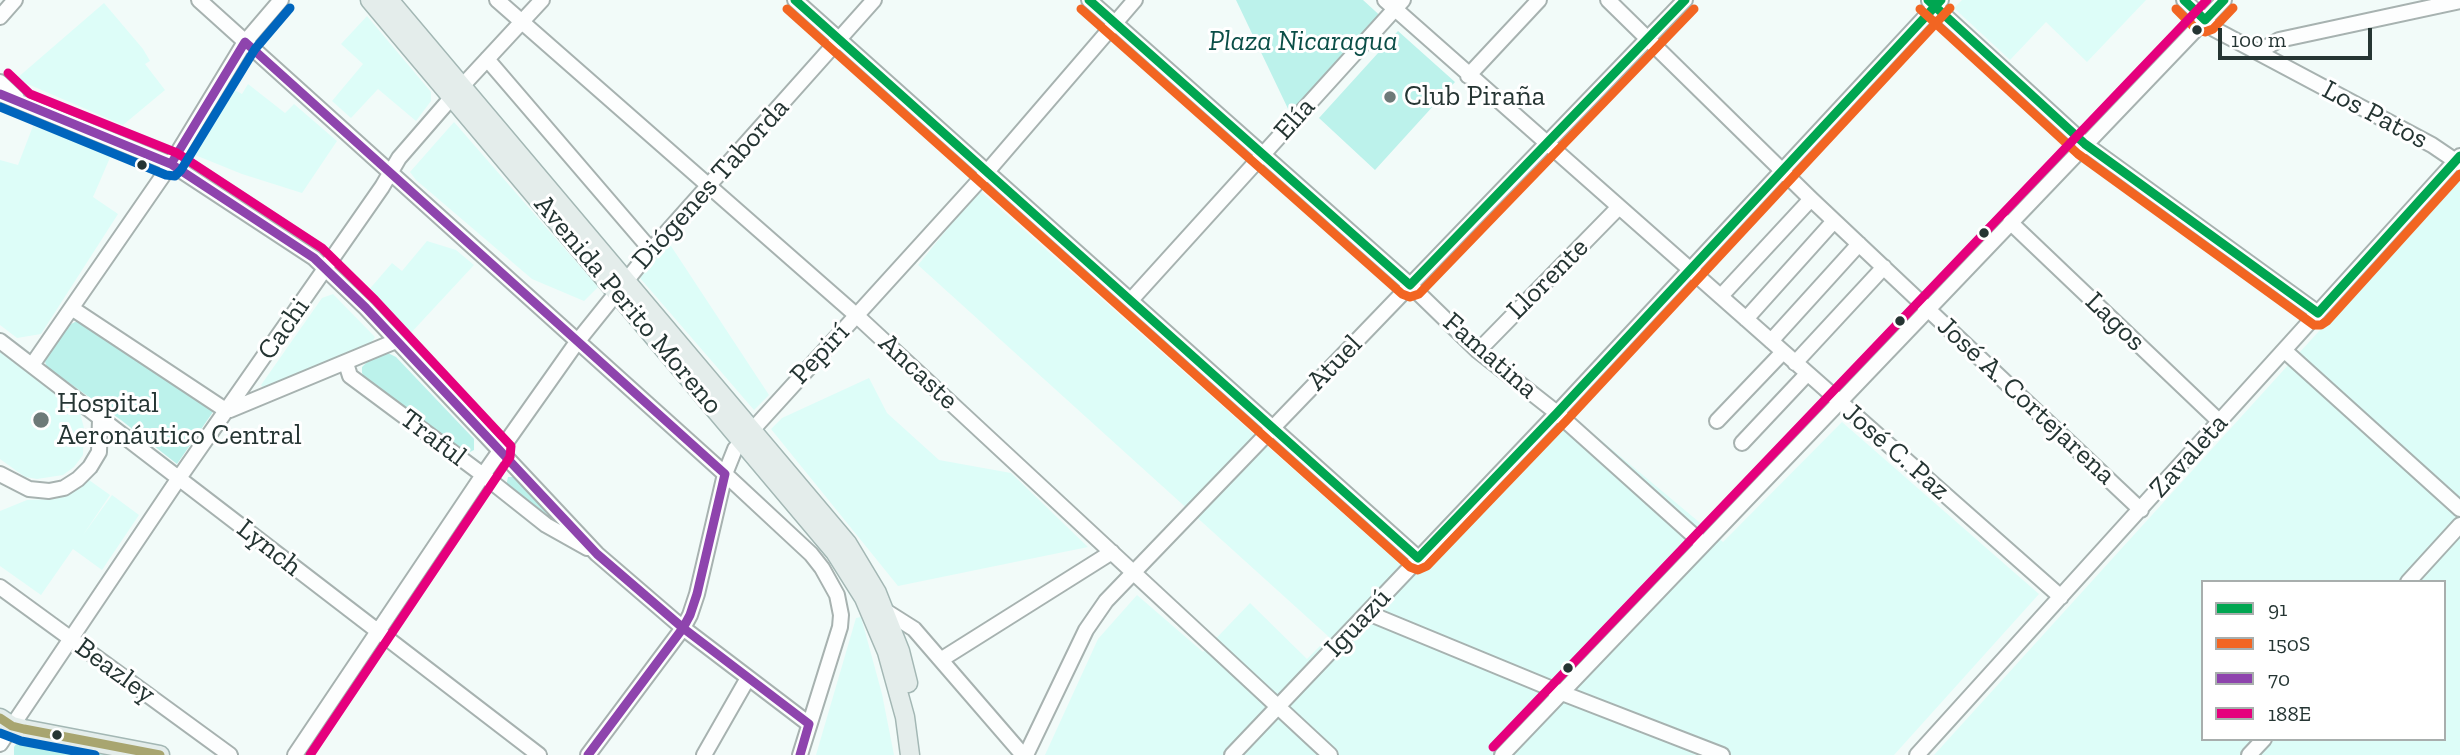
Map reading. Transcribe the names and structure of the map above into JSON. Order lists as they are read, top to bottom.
{
  "streets": {
    "main road": ["Avenida Perito Moreno"],
    "street": [
      "Los Patos",
      "Elía",
      "Diógenes Taborda",
      "Llorente",
      "Lagos",
      "Cachi",
      "Pepirí",
      "Famatina",
      "Atuel",
      "Ancaste",
      "José A. Cortejarena",
      "Traful",
      "José C. Paz",
      "Zavaleta",
      "Lynch",
      "Iguazú",
      "Beazley"
    ]
  },
  "crossings": [
    ["Los Patos", "Zavaleta"],
    ["Elía", "Famatina"],
    ["Elía", "José C. Paz"],
    ["Diógenes Taborda", "Avenida Perito Moreno"],
    ["Diógenes Taborda", "Ancaste"],
    ["Diógenes Taborda", "Traful"],
    ["Diógenes Taborda", "Lynch"],
    ["Llorente", "Famatina"],
    ["Llorente", "José C. Paz"],
    ["Avenida Perito Moreno", "Cachi"],
    ["Avenida Perito Moreno", "Pepirí"],
    ["Lagos", "Zavaleta"],
    ["Cachi", "Ancaste"],
    ["Cachi", "Traful"],
    ["Cachi", "Lynch"],
    ["Cachi", "Beazley"],
    ["Pepirí", "Famatina"],
    ["Pepirí", "Ancaste"],
    ["Pepirí", "Traful"],
    ["Famatina", "Atuel"],
    ["Famatina", "Iguazú"],
    ["Atuel", "Ancaste"],
    ["Atuel", "José A. Cortejarena"],
    ["Atuel", "José C. Paz"],
    ["Ancaste", "Iguazú"],
    ["José A. Cortejarena", "Zavaleta"],
    ["José A. Cortejarena", "Iguazú"],
    ["José C. Paz", "Zavaleta"],
    ["José C. Paz", "Iguazú"]
  ],
  "parks": ["Plaza Nicaragua"],
  "places": ["Club Piraña", "Hospital Aeronáutico Central"],
  "lines": [
    "transit line 91",
    "transit line 188E",
    "transit line 150S",
    "transit line 70"
  ],
  "legend": [
    "91",
    "150S",
    "70",
    "188E"
  ],
  "scale_bar": "100 m"
}
